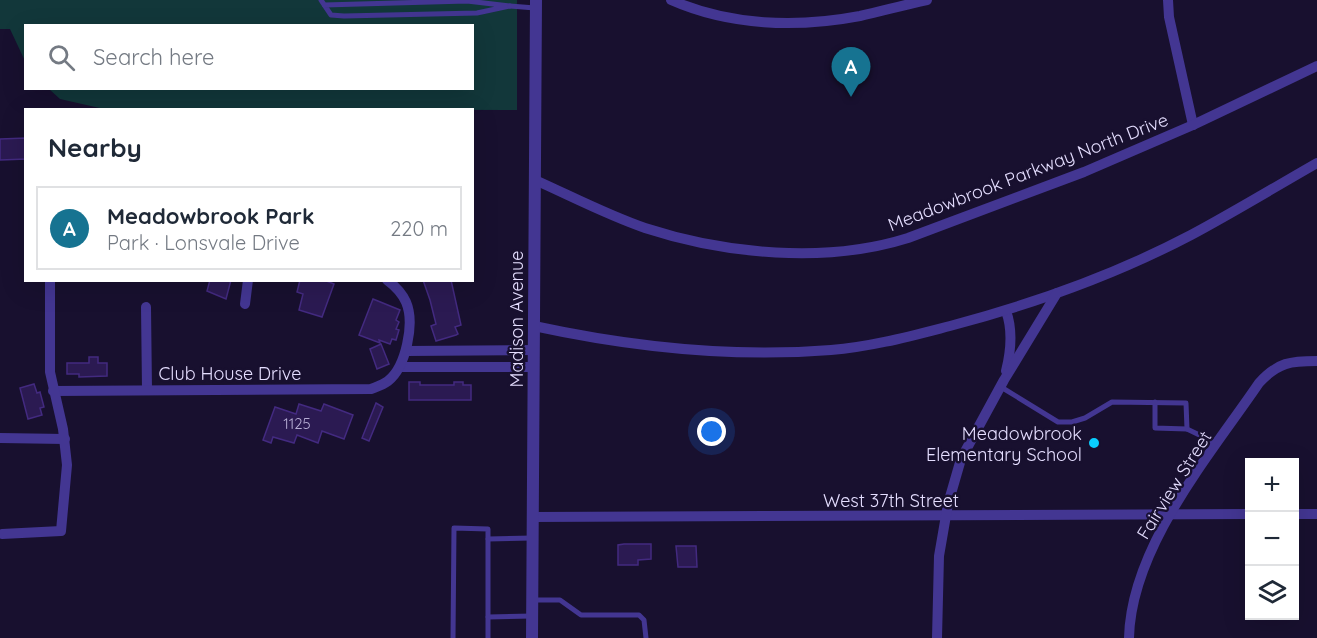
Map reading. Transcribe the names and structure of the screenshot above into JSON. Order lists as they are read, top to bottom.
{
  "streets": {
    "street": [
      "Meadowbrook Parkway North Drive",
      "Madison Avenue",
      "Club House Drive",
      "Fairview Street",
      "West 37th Street"
    ]
  },
  "crossings": [
    ["Meadowbrook Parkway North Drive", "Madison Avenue"],
    ["Madison Avenue", "West 37th Street"],
    ["Fairview Street", "West 37th Street"]
  ],
  "places": ["Meadowbrook Elementary School"],
  "house_numbers": ["1125"],
  "page": {
    "search": "Search here",
    "pins": "A",
    "heading": "Nearby",
    "list": [
      {
        "mark": "A",
        "name": "Meadowbrook Park",
        "note": "Park · Lonsvale Drive",
        "value": "220 m"
      }
    ],
    "map_buttons": ["+", "−"]
  }
}
